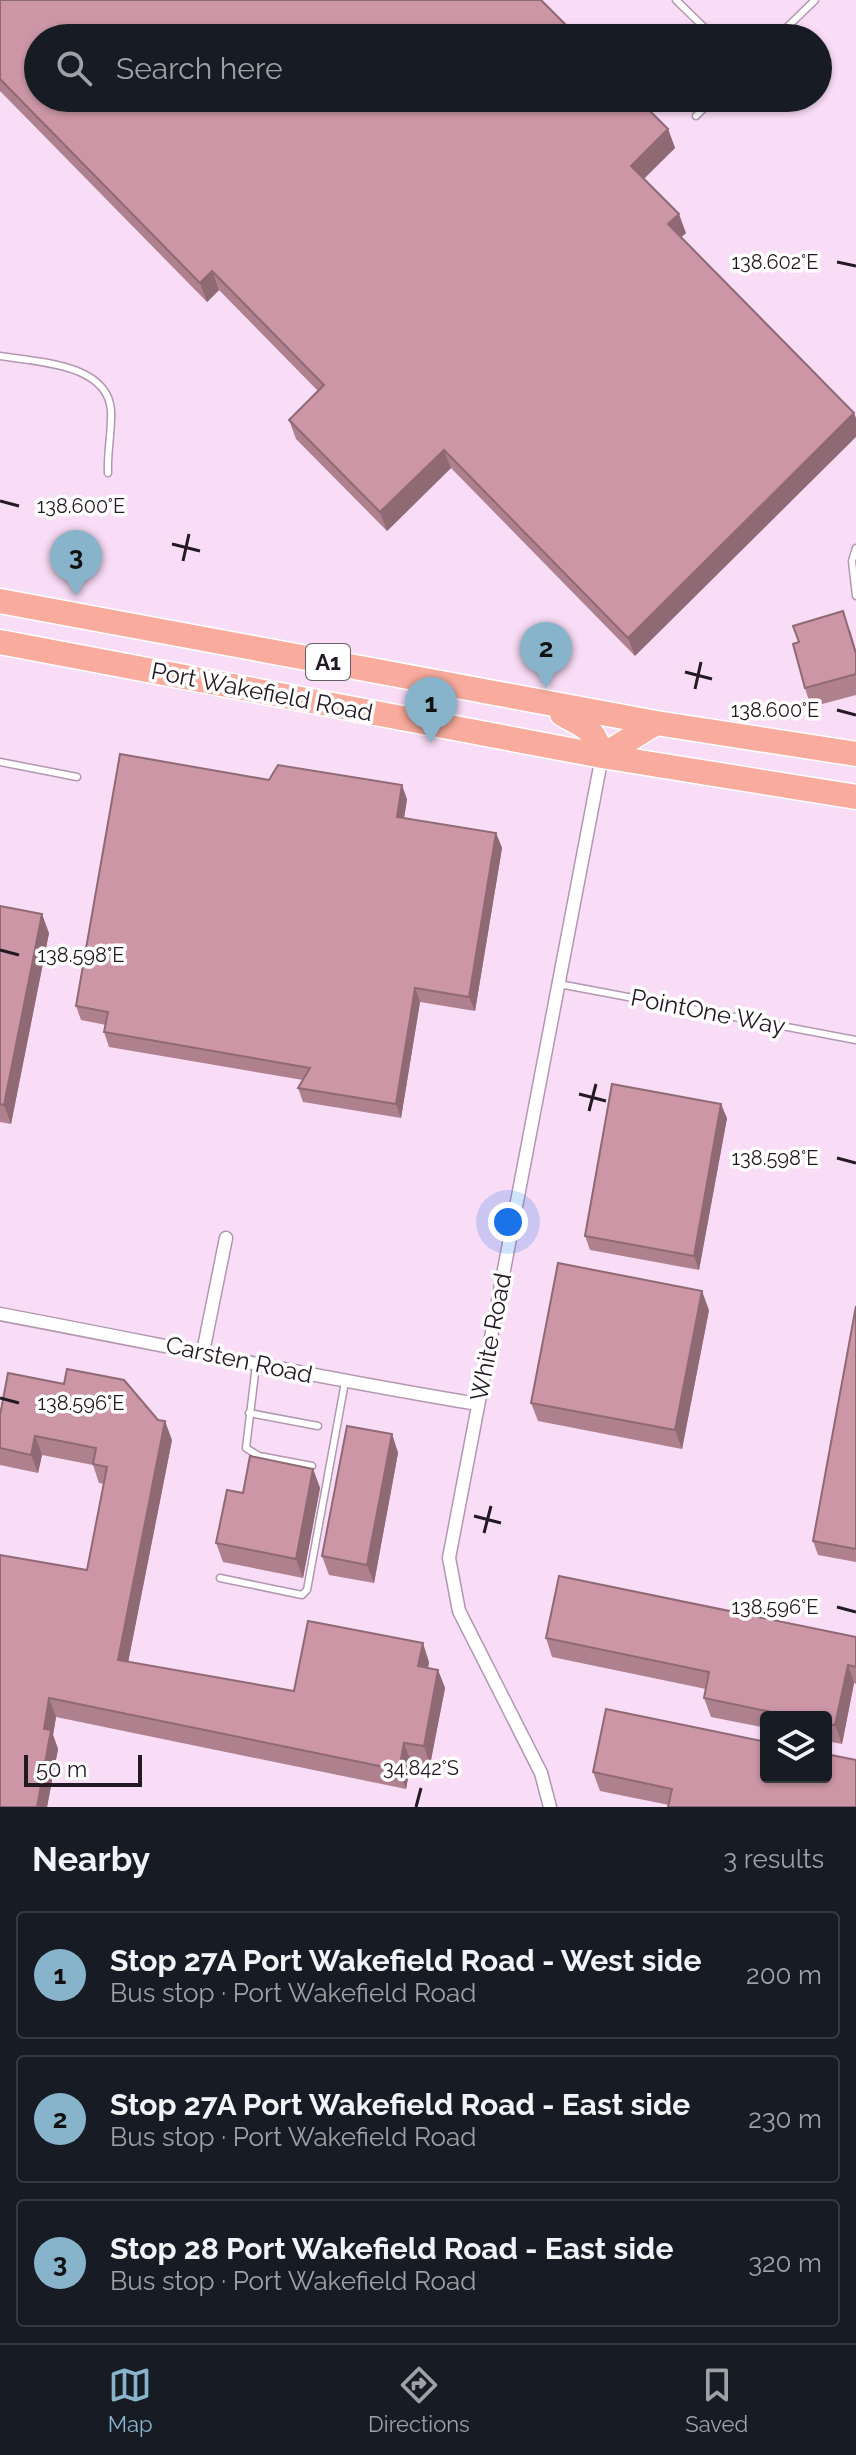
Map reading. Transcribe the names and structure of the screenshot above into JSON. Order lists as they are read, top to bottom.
{
  "streets": {
    "highway": ["A1", "Port Wakefield Road"],
    "street": ["White Road", "Carsten Road"],
    "lane": ["PointOne Way"]
  },
  "crossings": [
    ["Port Wakefield Road", "White Road"],
    ["PointOne Way", "White Road"],
    ["White Road", "Carsten Road"]
  ],
  "scale_bar": "50 m",
  "page": {
    "search": "Search here",
    "pins": ["3", "2", "1"],
    "scale": "50 m",
    "heading": ["Nearby", "3 results"],
    "list": [
      {
        "mark": "1",
        "name": "Stop 27A Port Wakefield Road - West side",
        "note": "Bus stop · Port Wakefield Road",
        "value": "200 m"
      },
      {
        "mark": "2",
        "name": "Stop 27A Port Wakefield Road - East side",
        "note": "Bus stop · Port Wakefield Road",
        "value": "230 m"
      },
      {
        "mark": "3",
        "name": "Stop 28 Port Wakefield Road - East side",
        "note": "Bus stop · Port Wakefield Road",
        "value": "320 m"
      }
    ],
    "nav": ["Map", "Directions", "Saved"]
  },
  "coordinates": [
    "138.602°E",
    "138.600°E",
    "138.598°E",
    "138.596°E",
    "34.842°S"
  ]
}
